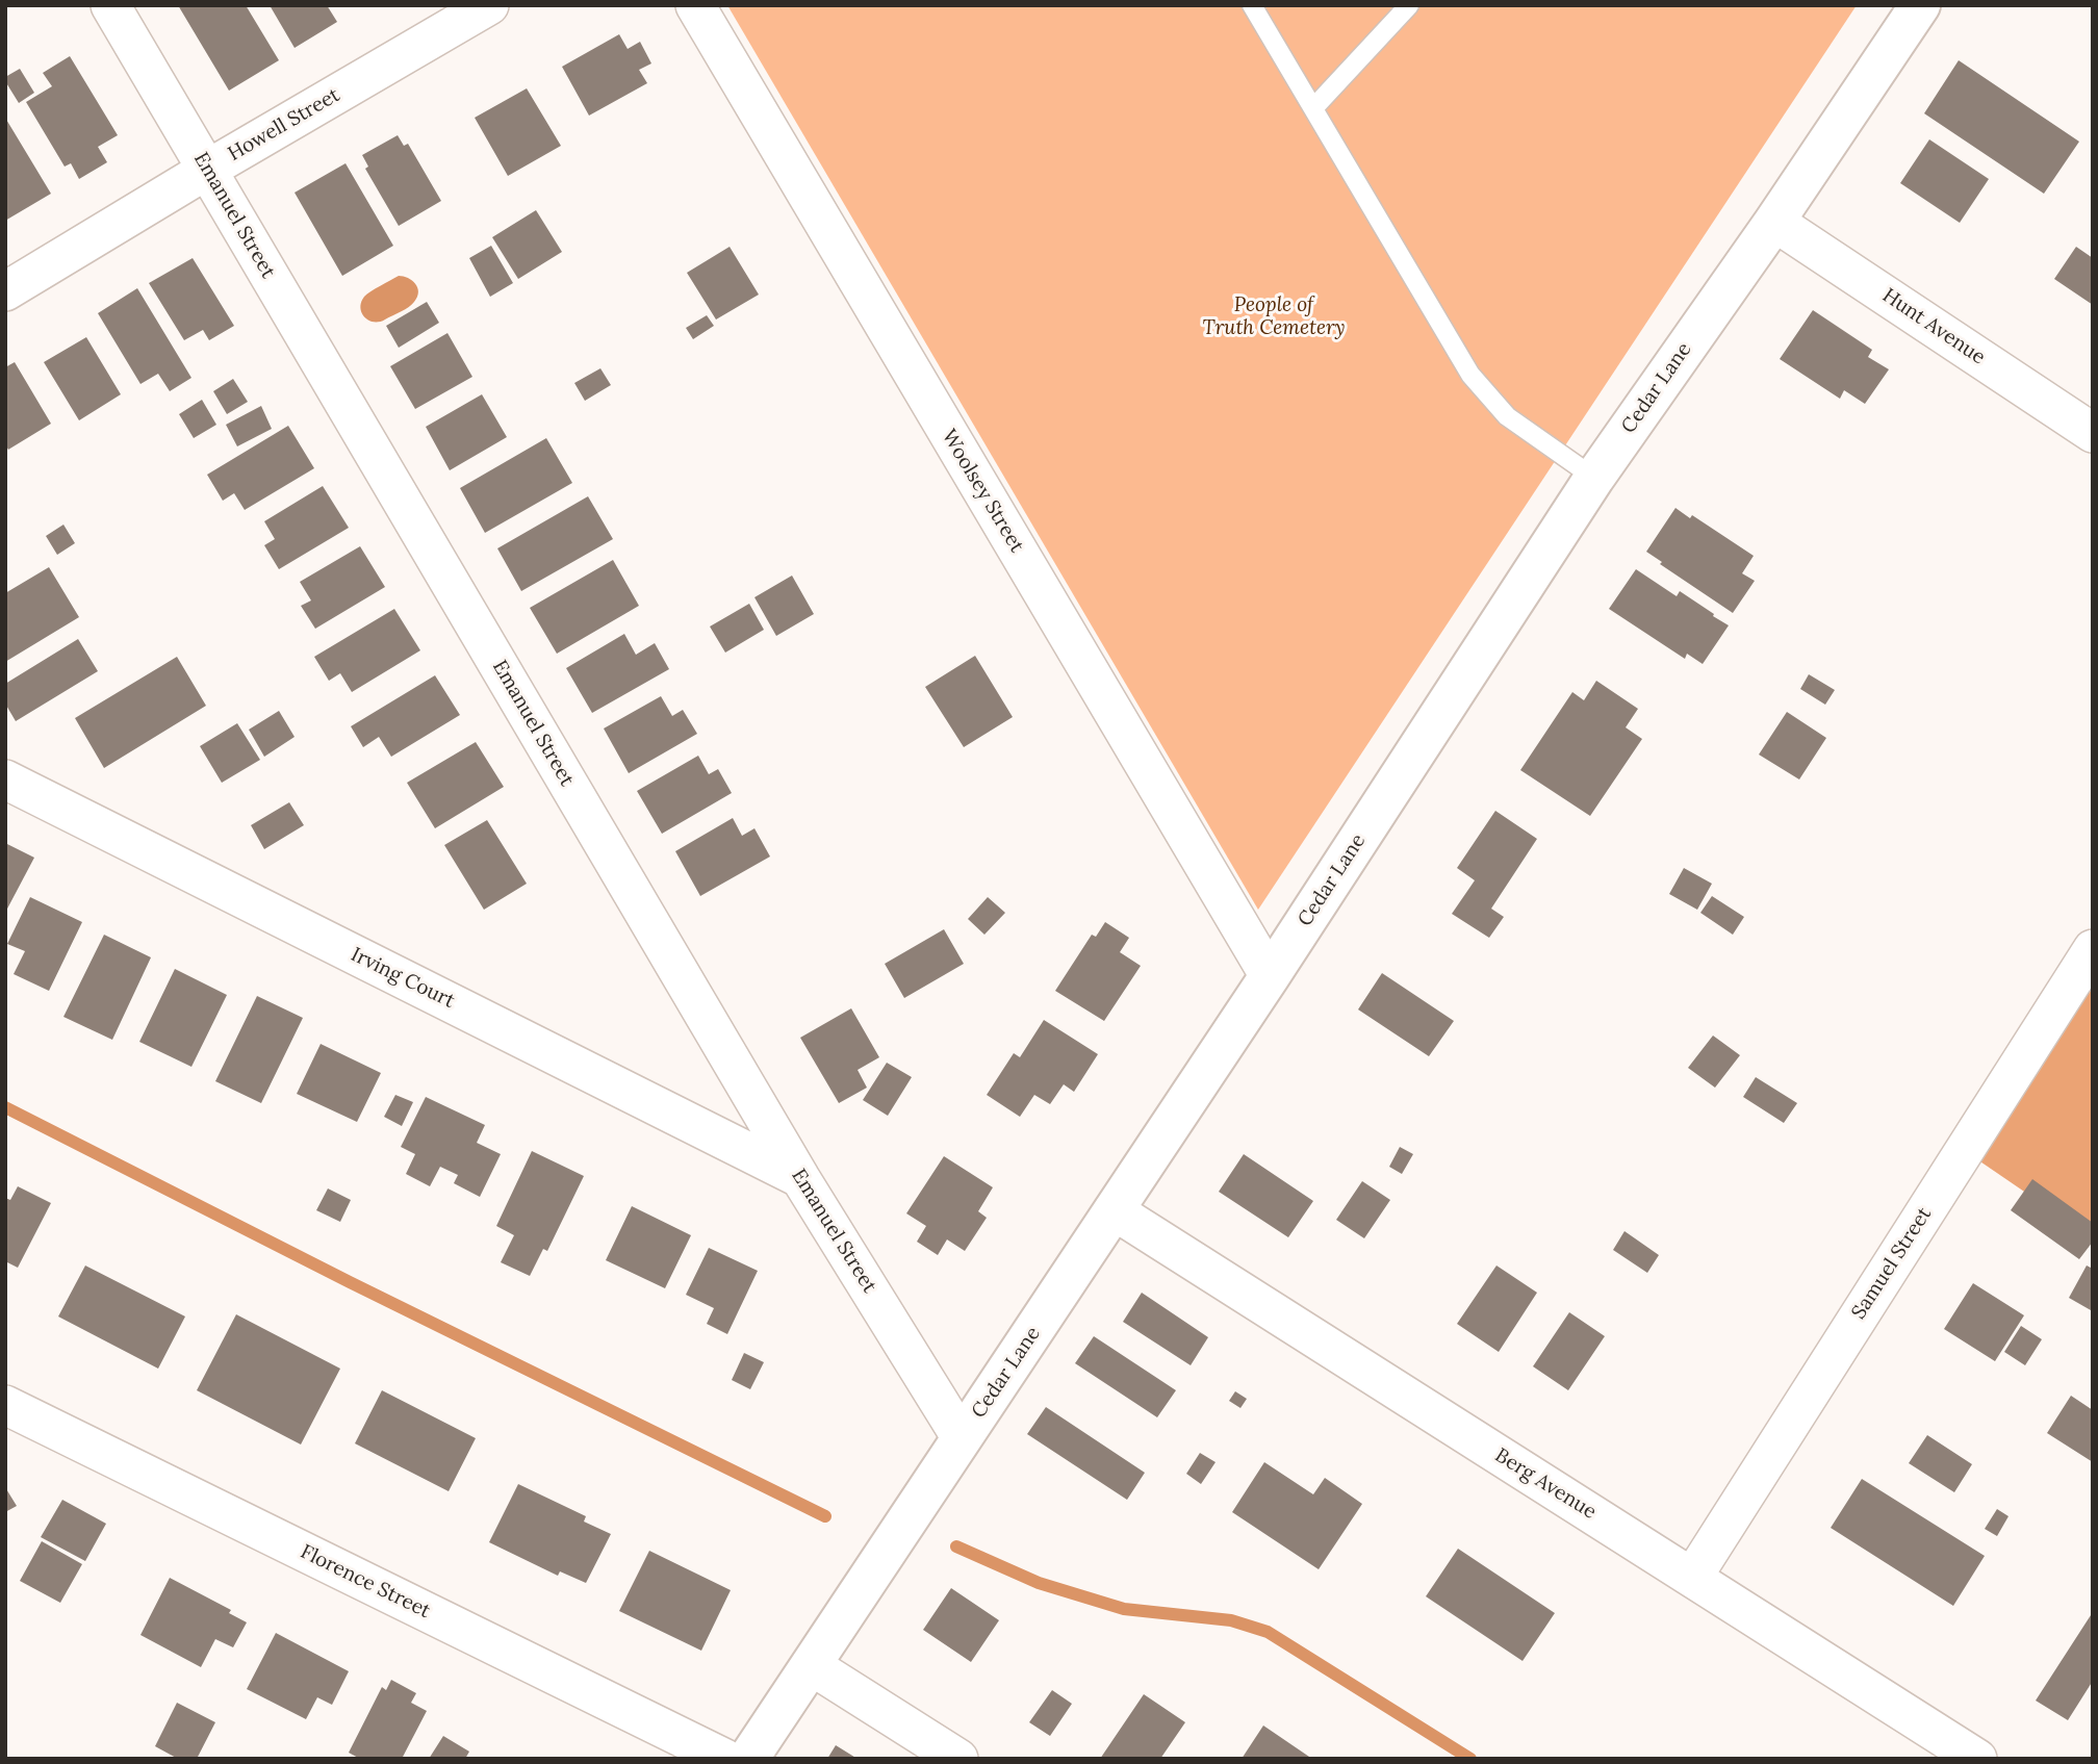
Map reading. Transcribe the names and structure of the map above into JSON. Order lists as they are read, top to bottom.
{
  "streets": {
    "street": [
      "Howell Street",
      "Emanuel Street",
      "Hunt Avenue",
      "Cedar Lane",
      "Woolsey Street",
      "Irving Court",
      "Samuel Street",
      "Berg Avenue",
      "Florence Street"
    ]
  },
  "crossings": [
    ["Howell Street", "Emanuel Street"],
    ["Emanuel Street", "Cedar Lane"],
    ["Emanuel Street", "Irving Court"],
    ["Hunt Avenue", "Cedar Lane"],
    ["Cedar Lane", "Woolsey Street"],
    ["Cedar Lane", "Berg Avenue"],
    ["Samuel Street", "Berg Avenue"]
  ],
  "parks": ["People of Truth Cemetery"]
}
